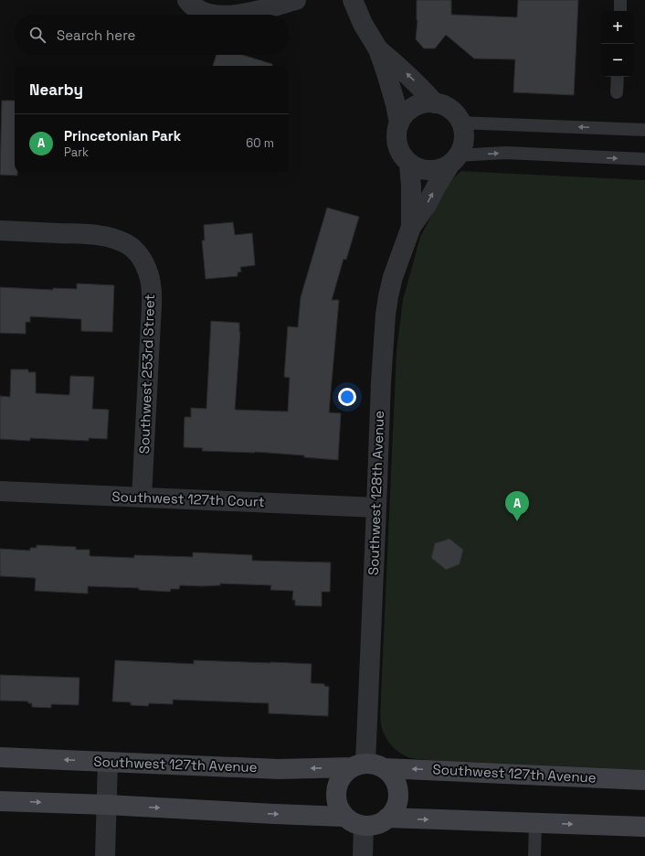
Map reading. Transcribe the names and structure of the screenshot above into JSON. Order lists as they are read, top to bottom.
{
  "streets": {
    "street": [
      "Southwest 253rd Street",
      "Southwest 128th Avenue",
      "Southwest 127th Court",
      "Southwest 127th Avenue"
    ]
  },
  "crossings": [
    ["Southwest 253rd Street", "Southwest 127th Court"],
    ["Southwest 128th Avenue", "Southwest 127th Court"],
    ["Southwest 128th Avenue", "Southwest 127th Avenue"]
  ],
  "page": {
    "map_buttons": ["+", "−"],
    "search": "Search here",
    "heading": "Nearby",
    "list": [
      {
        "mark": "A",
        "name": "Princetonian Park",
        "note": "Park",
        "value": "60 m"
      }
    ],
    "pins": "A"
  }
}
